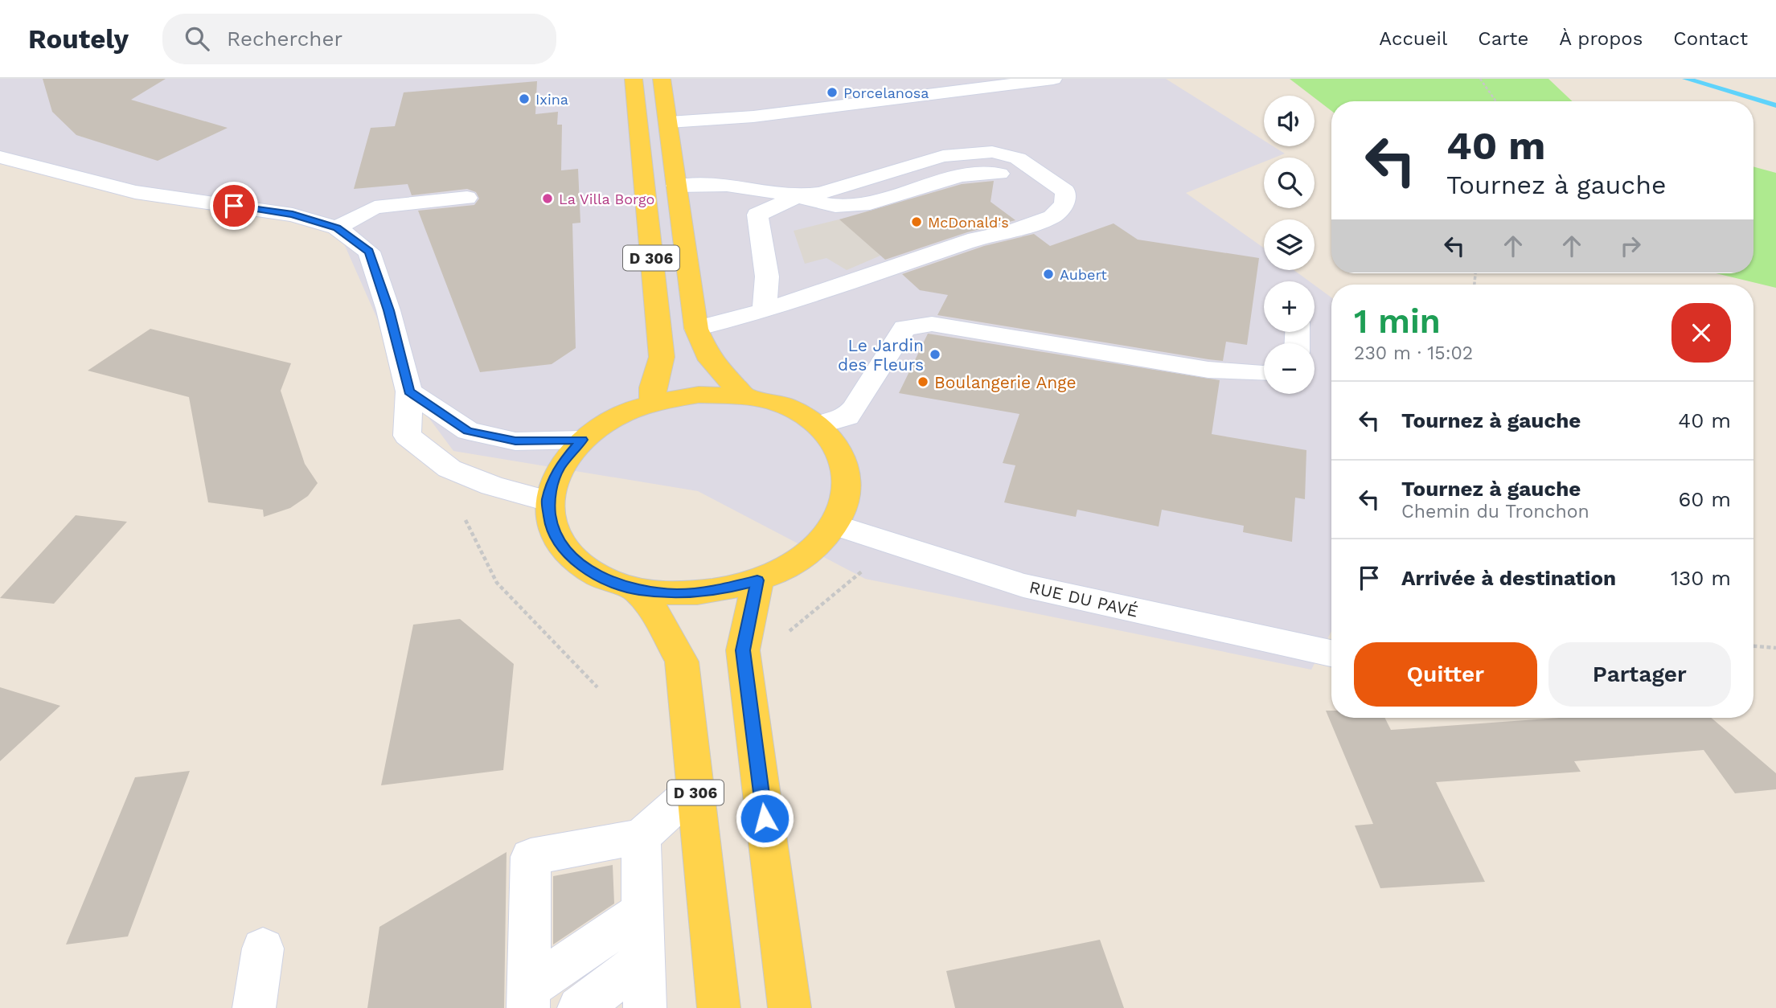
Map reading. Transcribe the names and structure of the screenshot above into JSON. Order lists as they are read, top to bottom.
{
  "streets": {
    "main road": ["D 306"],
    "street": ["RUE DU PAVÉ"]
  },
  "places": [
    "Porcelanosa",
    "Ixina",
    "La Villa Borgo",
    "McDonald's",
    "Aubert",
    "Le Jardin des Fleurs",
    "Boulangerie Ange"
  ],
  "page": {
    "header": "Routely",
    "search": "Rechercher",
    "nav": [
      "Accueil",
      "Carte",
      "À propos",
      "Contact"
    ],
    "map_buttons": ["+", "−"],
    "turn": ["40 m", "Tournez à gauche"],
    "heading": ["1 min", "230 m · 15:02"],
    "list": [
      {
        "name": "Tournez à gauche",
        "value": "40 m"
      },
      {
        "name": "Tournez à gauche",
        "note": "Chemin du Tronchon",
        "value": "60 m"
      },
      {
        "name": "Arrivée à destination",
        "value": "130 m"
      }
    ],
    "buttons": ["Quitter", "Partager"]
  }
}
